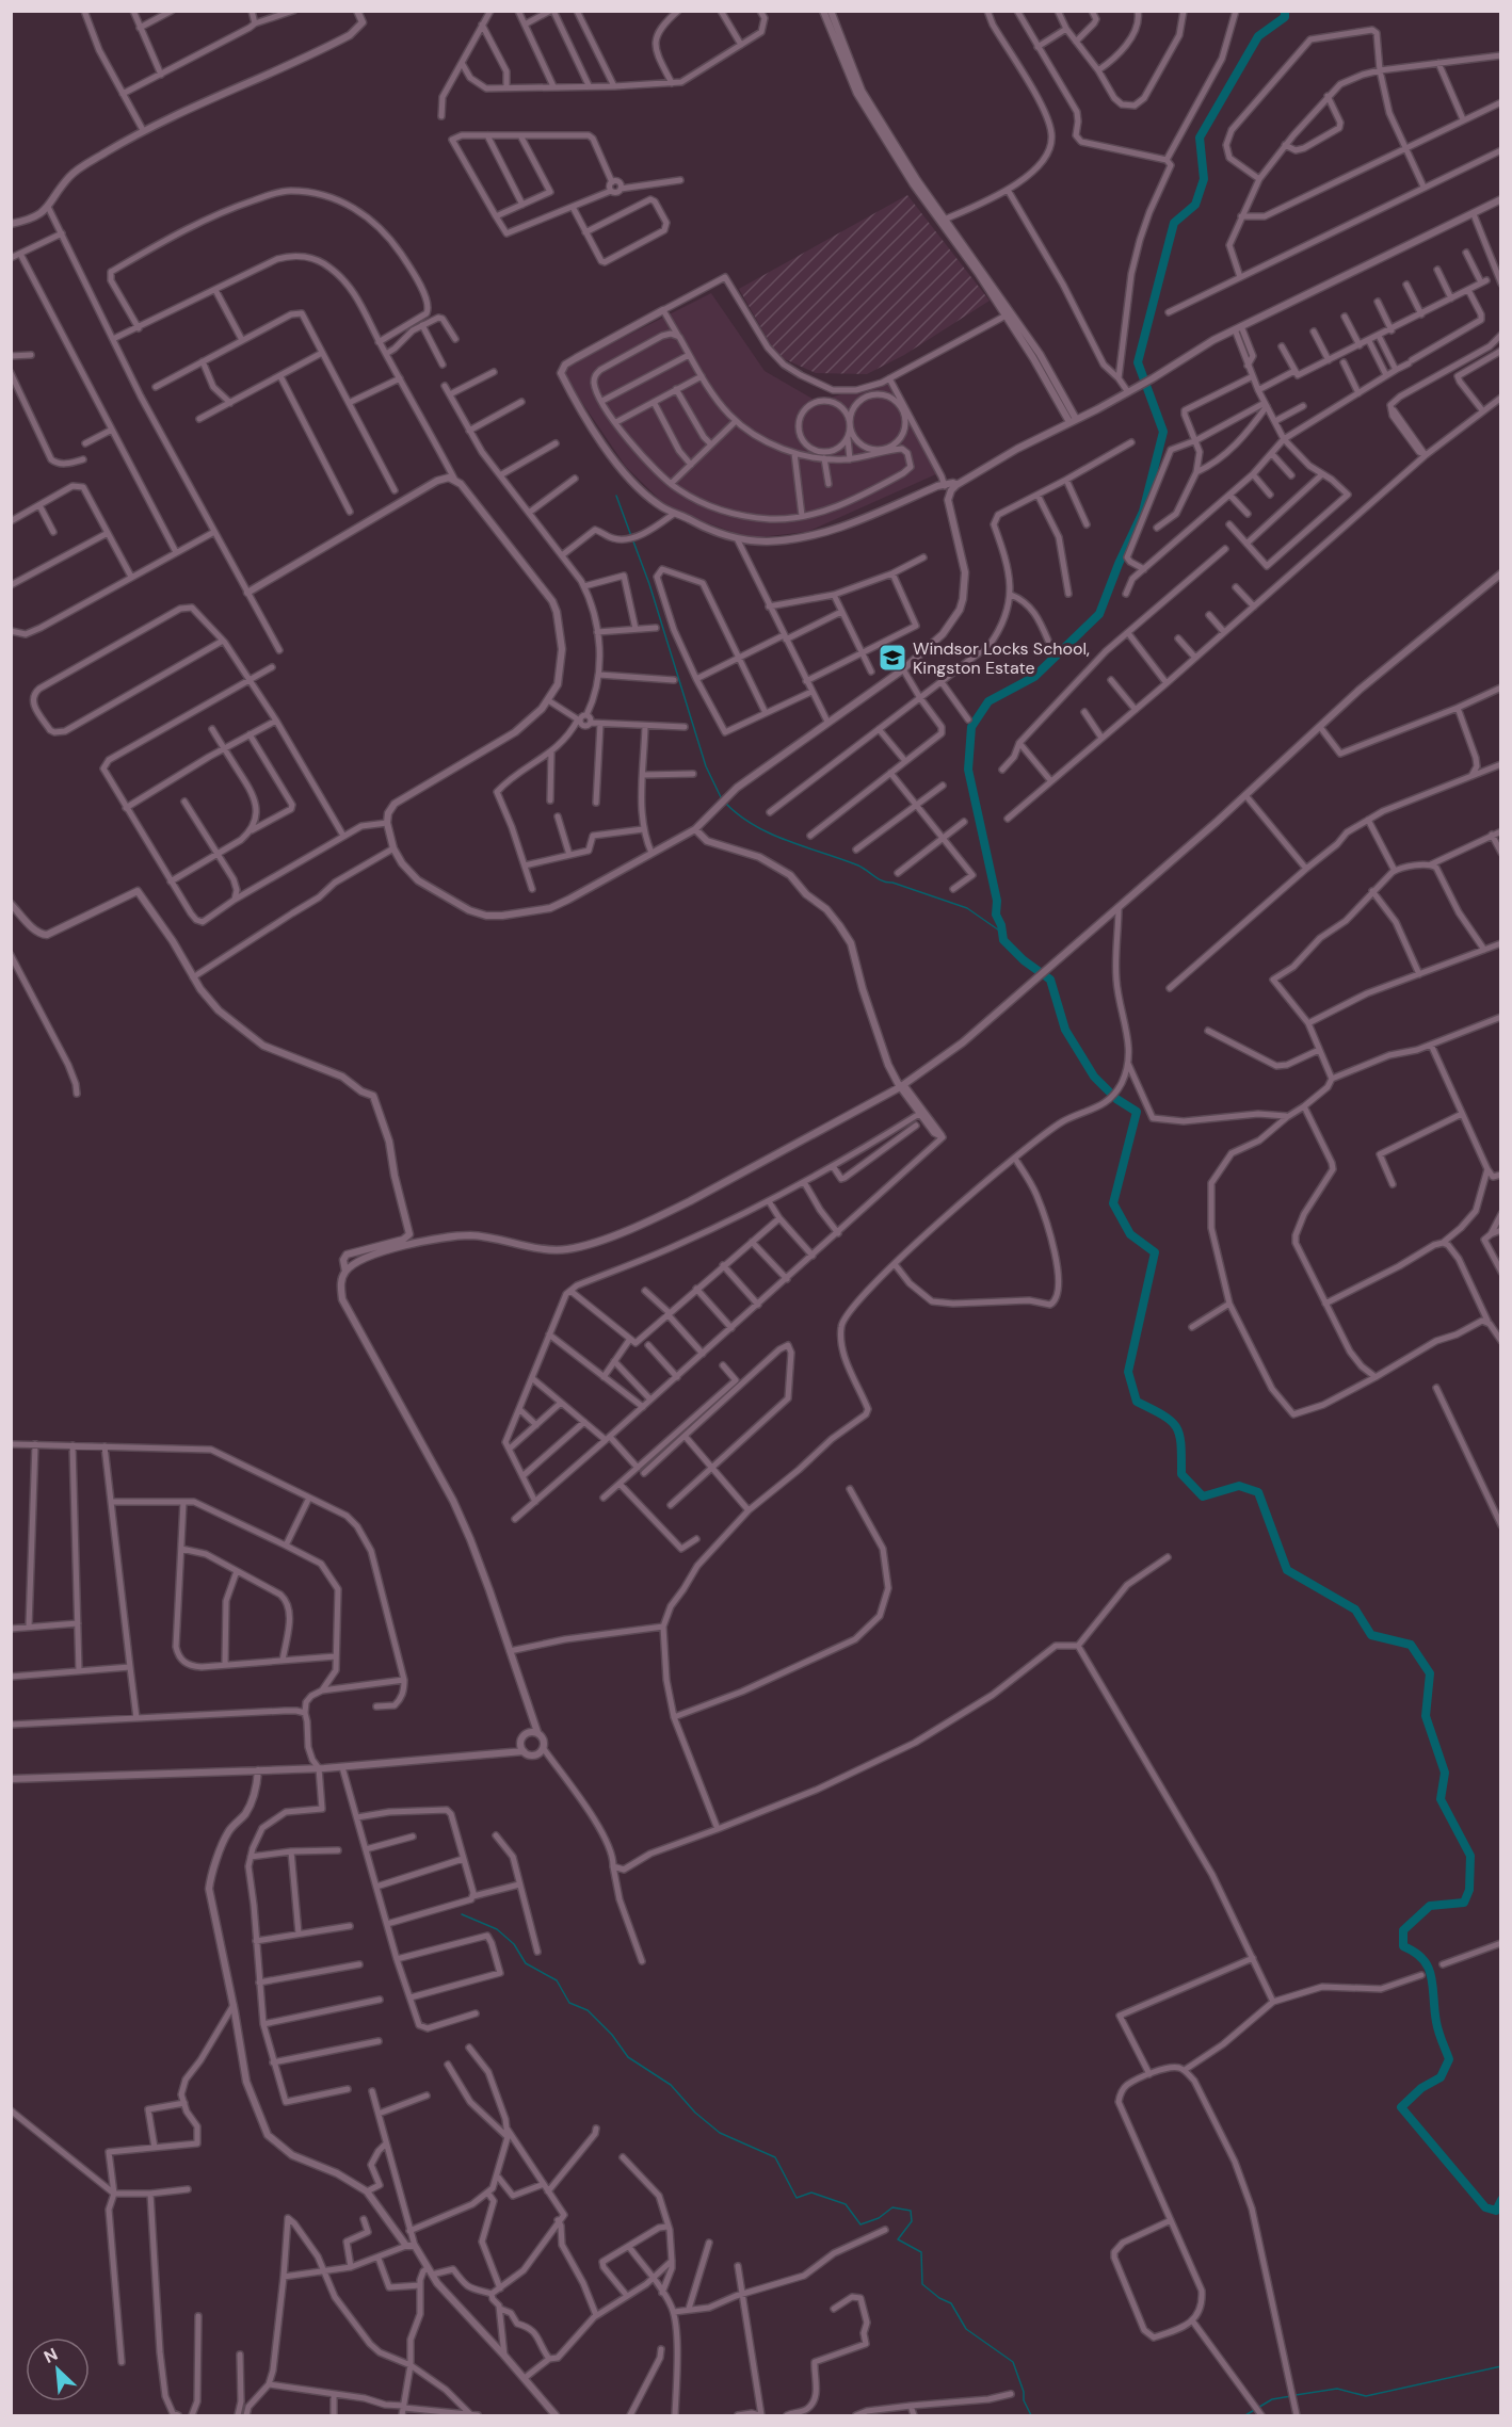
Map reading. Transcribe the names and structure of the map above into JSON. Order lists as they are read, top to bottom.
{
  "places": {
    "school or university": ["Windsor Locks School, Kingston Estate"]
  },
  "north": "top left"
}
